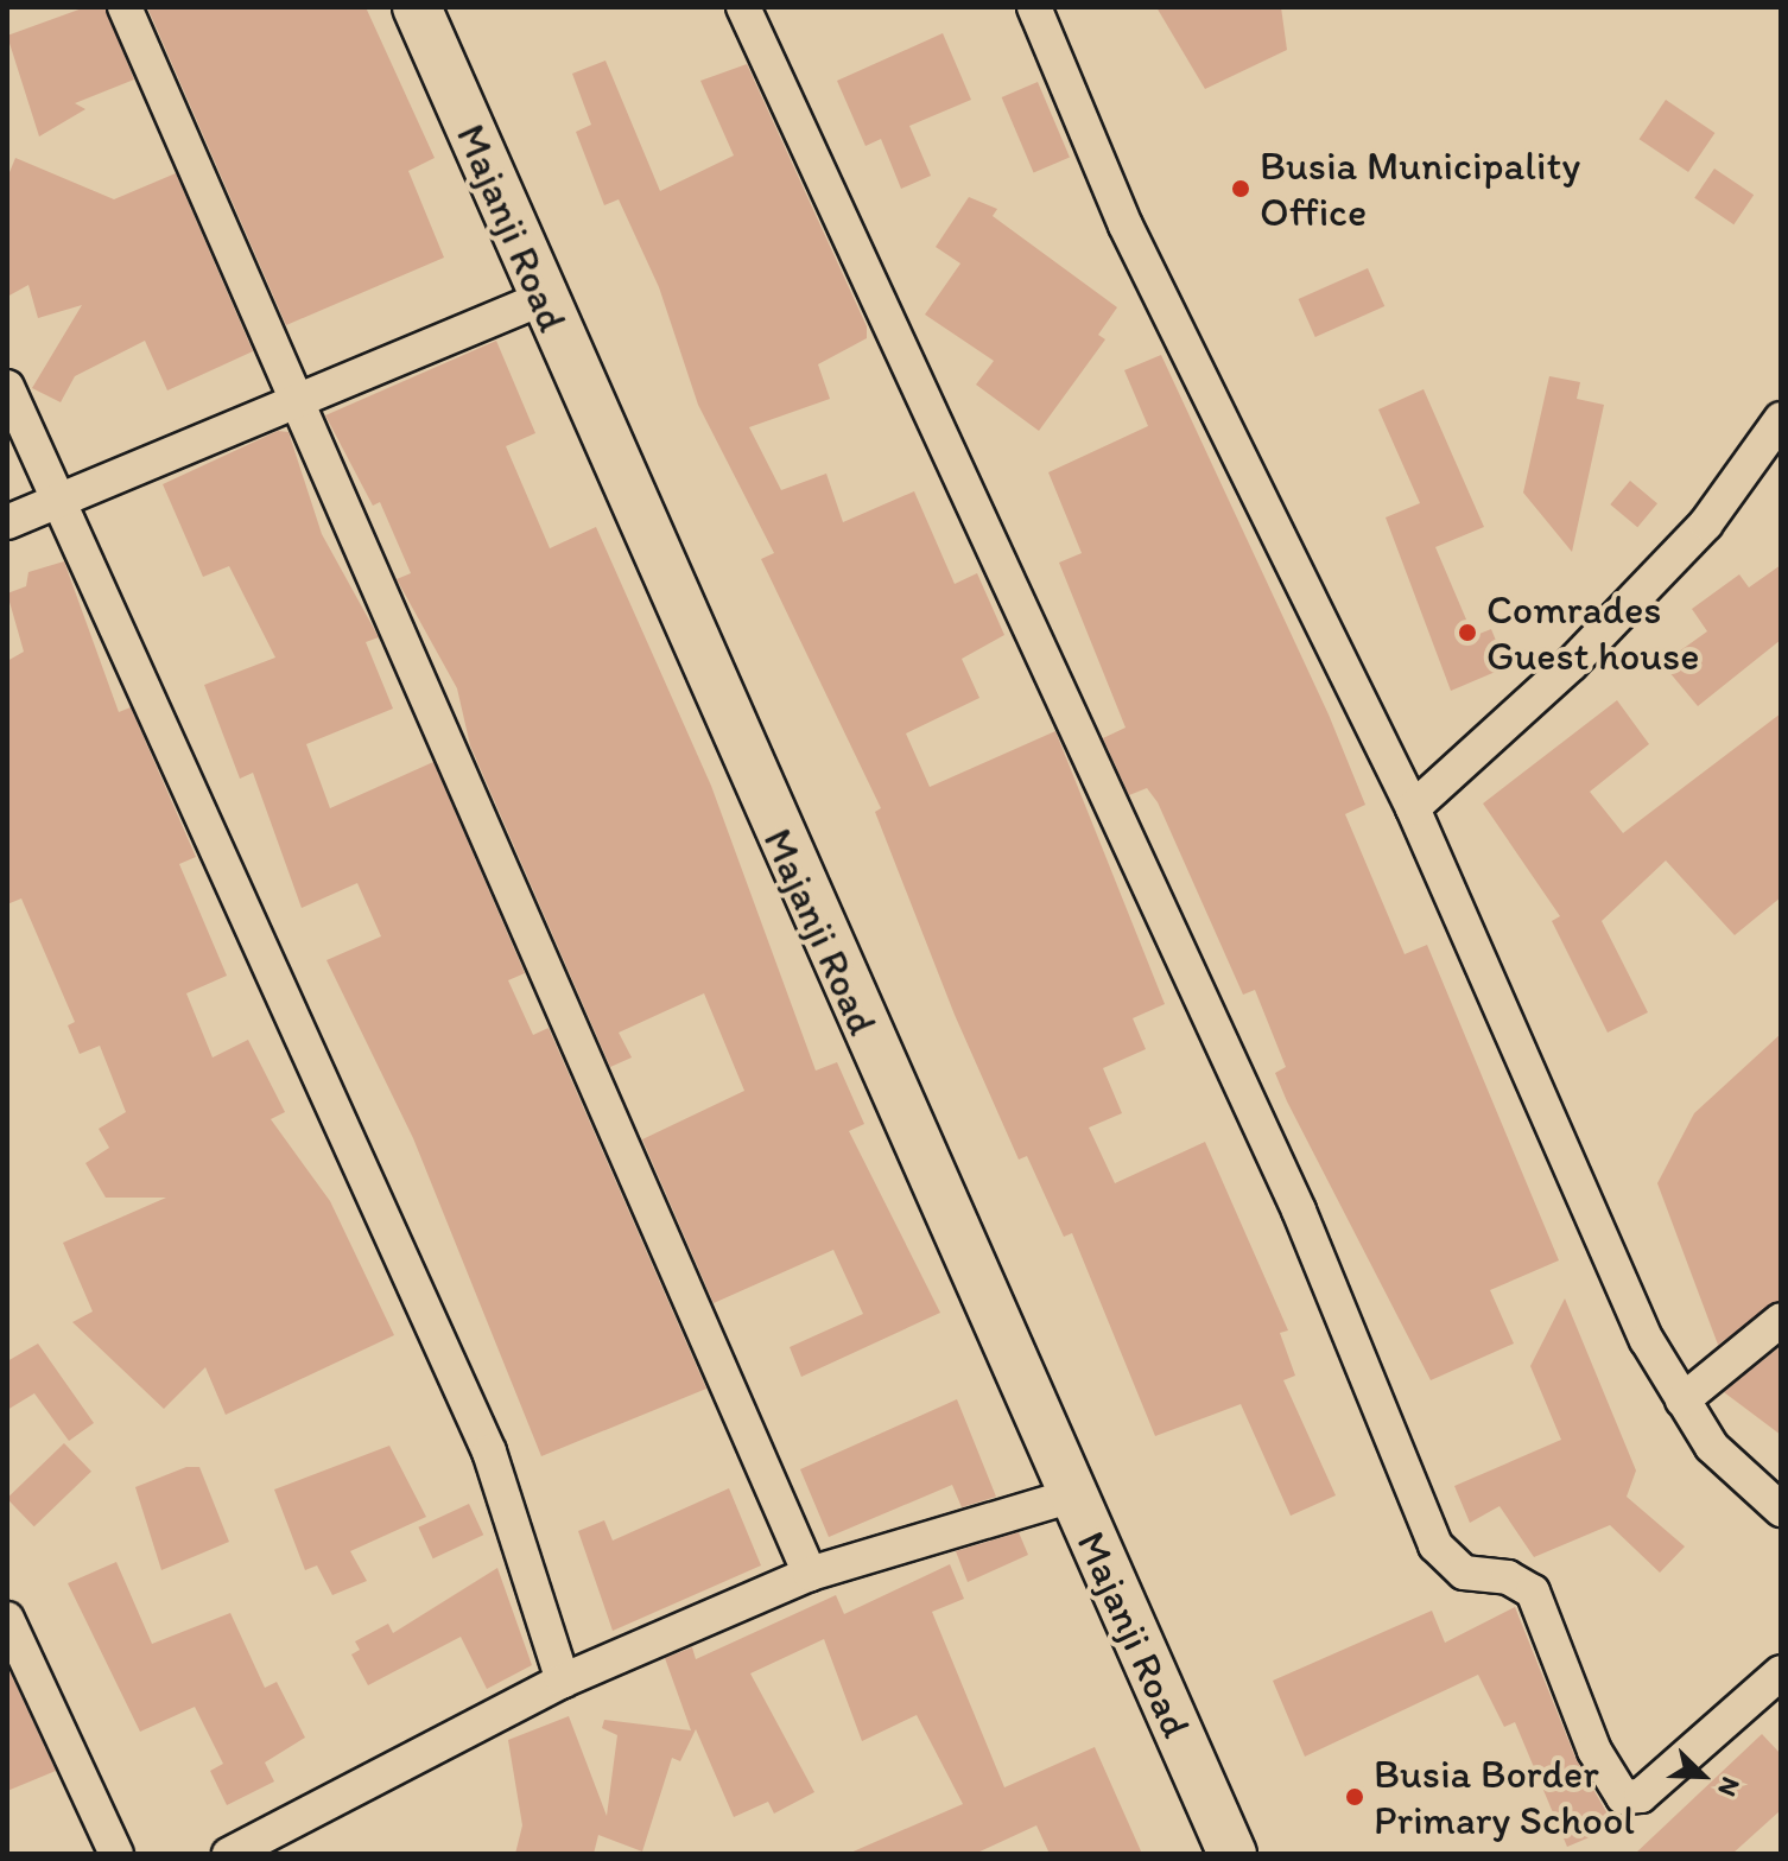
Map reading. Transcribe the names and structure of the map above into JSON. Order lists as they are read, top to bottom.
{
  "streets": {
    "main road": ["Majanji Road"]
  },
  "places": ["Busia Municipality Office", "Comrades Guest house", "Busia Border Primary School"],
  "north": "bottom right"
}
